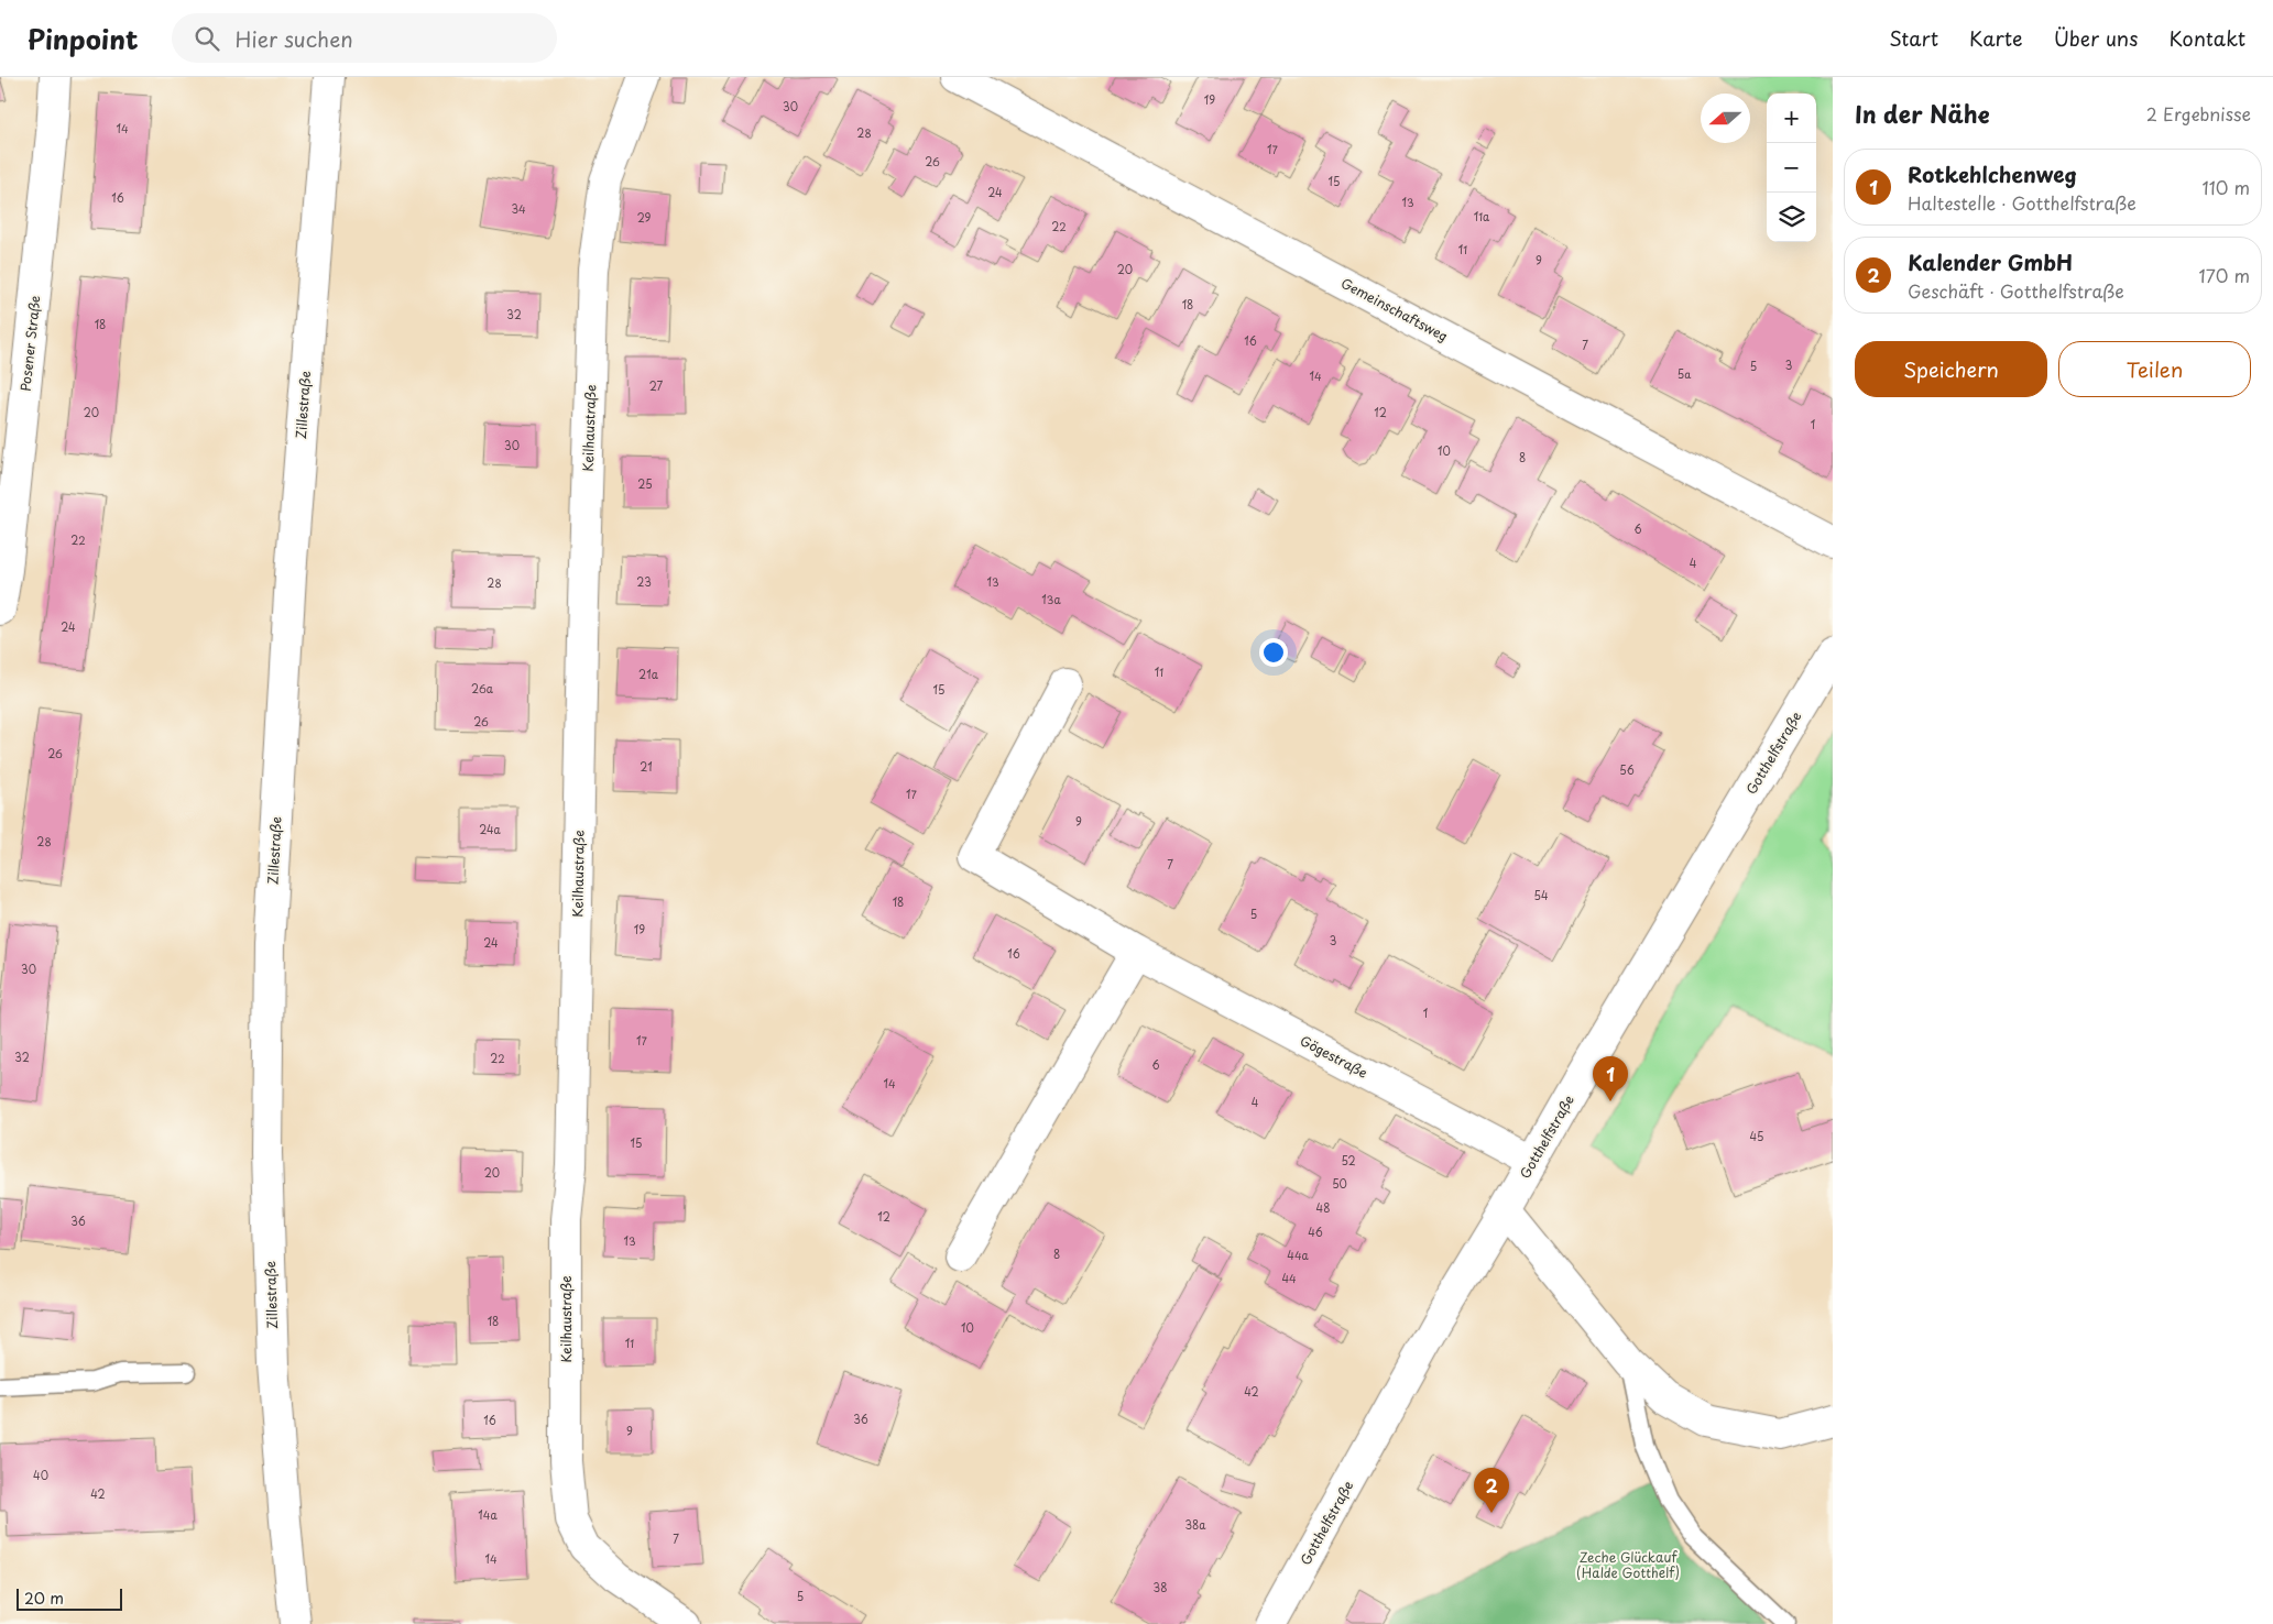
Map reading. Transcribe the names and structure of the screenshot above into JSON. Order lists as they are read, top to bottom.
{
  "streets": {
    "street": [
      "Gemeinschaftsweg",
      "Posener Straße",
      "Zillestraße",
      "Keilhaustraße",
      "Gotthelfstraße",
      "Gögestraße"
    ]
  },
  "crossings": [
    ["Gotthelfstraße", "Gögestraße"]
  ],
  "parks": ["Zeche Glückauf (Halde Gotthelf)"],
  "house_numbers": [
    "19",
    "30",
    "14",
    "28",
    "17",
    "26",
    "15",
    "24",
    "16",
    "13",
    "34",
    "11a",
    "29",
    "22",
    "11",
    "9",
    "20",
    "18",
    "32",
    "18",
    "16",
    "7",
    "3",
    "5",
    "5a",
    "14",
    "27",
    "20",
    "12",
    "1",
    "30",
    "10",
    "8",
    "25",
    "6",
    "22",
    "4",
    "23",
    "13",
    "28",
    "13a",
    "24",
    "11",
    "21a",
    "26a",
    "15",
    "26",
    "26",
    "21",
    "56",
    "17",
    "9",
    "24a",
    "28",
    "7",
    "54",
    "18",
    "5",
    "19",
    "3",
    "24",
    "16",
    "30",
    "1",
    "17",
    "32",
    "22",
    "6",
    "14",
    "4",
    "45",
    "15",
    "52",
    "20",
    "50",
    "48",
    "12",
    "36",
    "46",
    "13",
    "8",
    "44a",
    "44",
    "18",
    "10",
    "11",
    "42",
    "36",
    "16",
    "9",
    "40",
    "42",
    "14a",
    "38a",
    "7",
    "14",
    "38",
    "5"
  ],
  "scale_bar": "20 m",
  "north": "left",
  "page": {
    "header": "Pinpoint",
    "search": "Hier suchen",
    "nav": [
      "Start",
      "Karte",
      "Über uns",
      "Kontakt"
    ],
    "heading": ["In der Nähe", "2 Ergebnisse"],
    "map_buttons": ["+", "−"],
    "list": [
      {
        "mark": "1",
        "name": "Rotkehlchenweg",
        "note": "Haltestelle · Gotthelfstraße",
        "value": "110 m"
      },
      {
        "mark": "2",
        "name": "Kalender GmbH",
        "note": "Geschäft · Gotthelfstraße",
        "value": "170 m"
      }
    ],
    "buttons": ["Speichern", "Teilen"],
    "pins": ["1", "2"],
    "scale": "20 m"
  }
}
